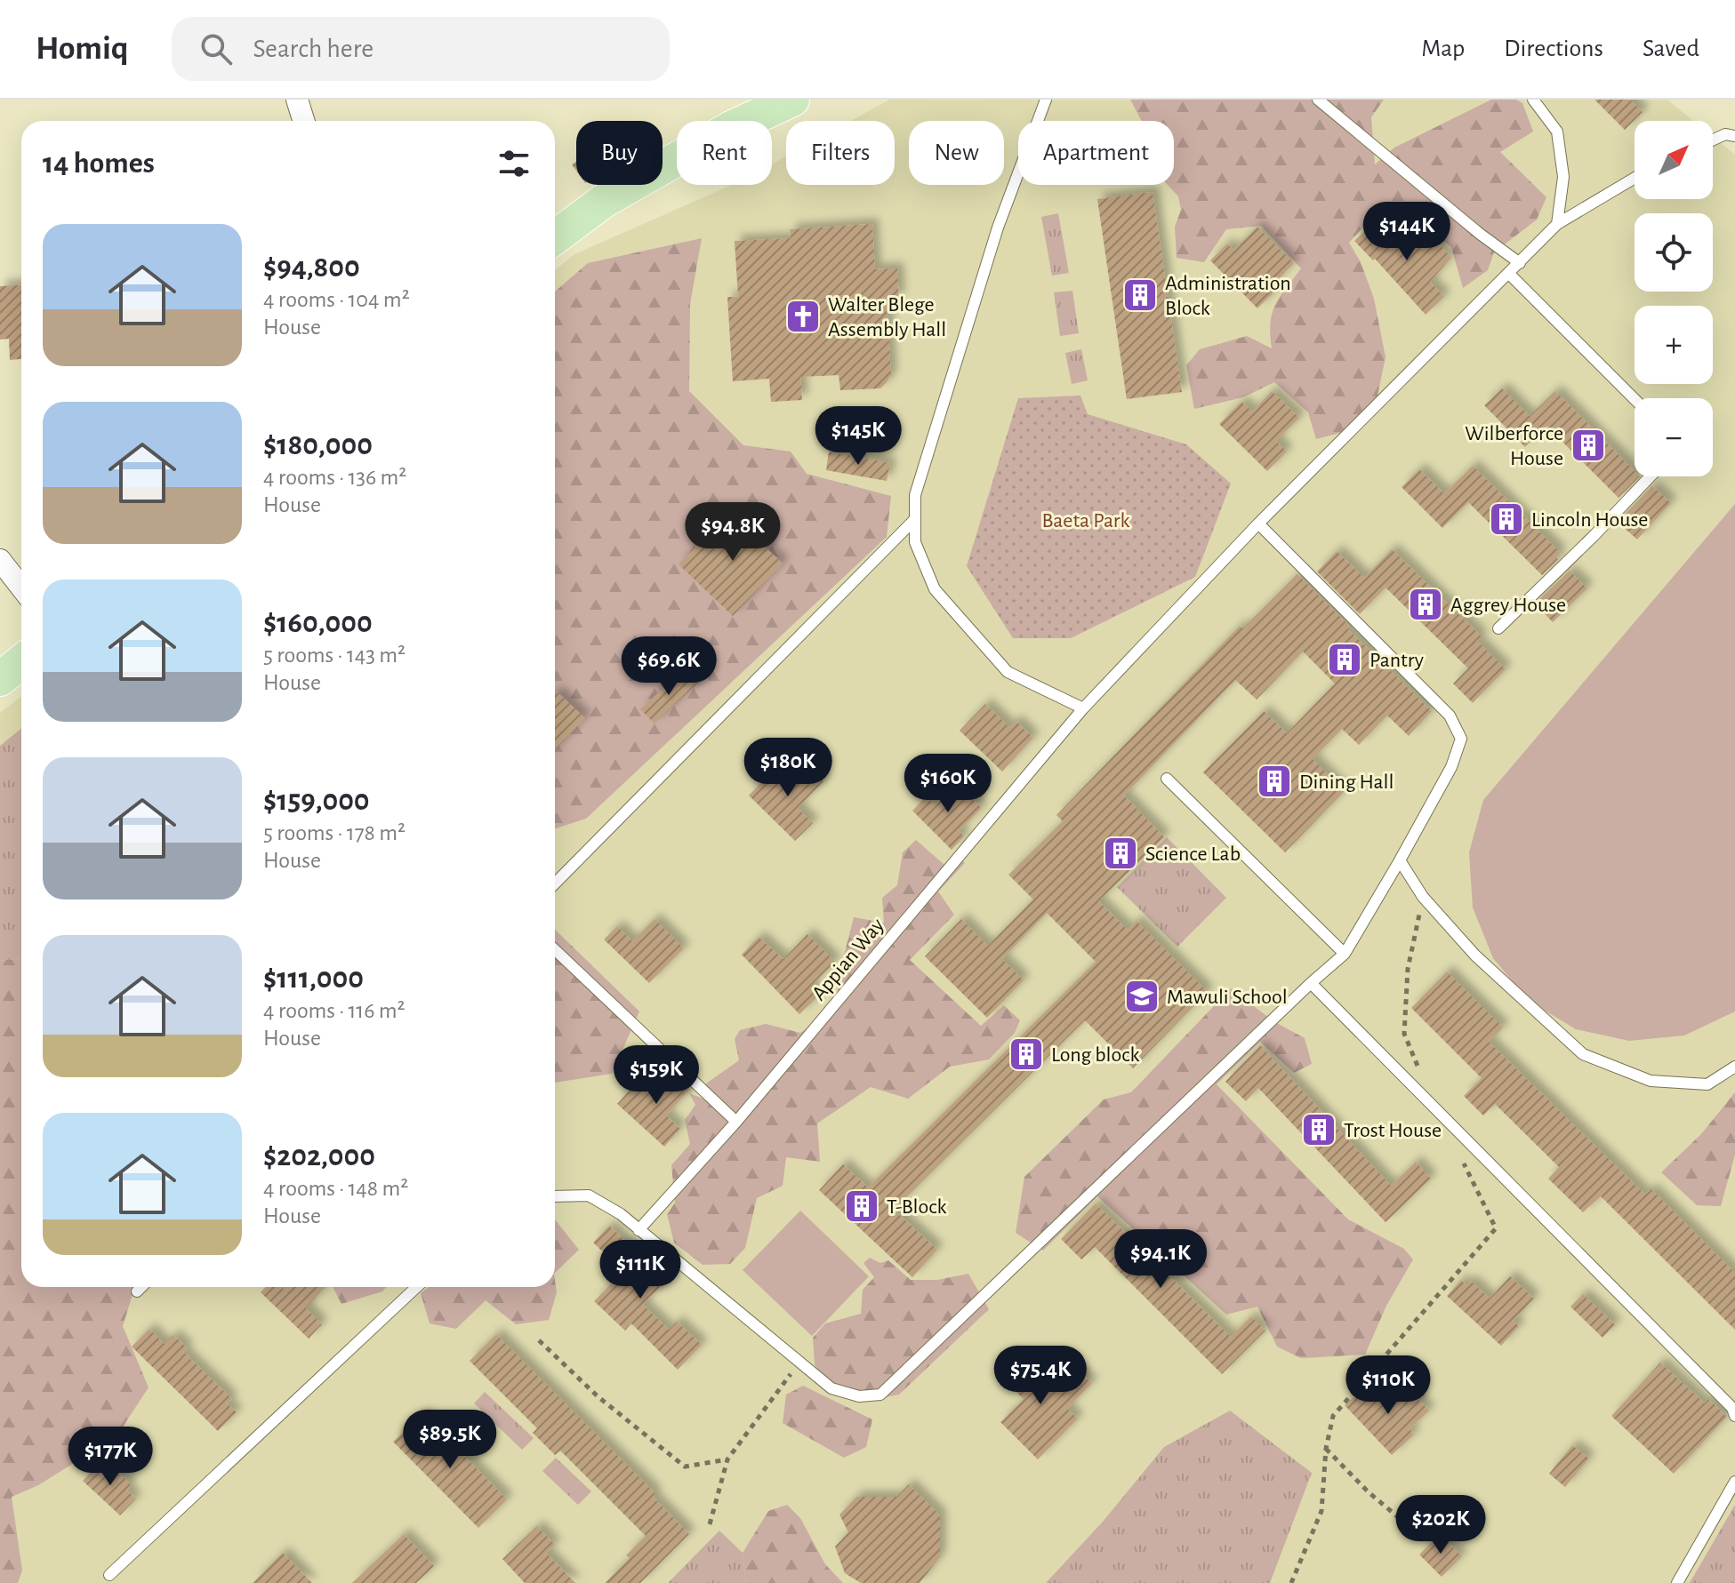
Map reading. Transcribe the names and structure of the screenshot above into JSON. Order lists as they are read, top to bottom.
{
  "streets": {
    "lane": ["Appian Way"]
  },
  "parks": ["Baeta Park"],
  "places": {
    "building": [
      "Administration Block",
      "Wilberforce House",
      "Lincoln House",
      "Aggrey House",
      "Pantry",
      "Dining Hall",
      "Science Lab",
      "Long block",
      "Trost House",
      "T-Block"
    ],
    "church": ["Walter Blege Assembly Hall"],
    "school or university": ["Mawuli School"]
  },
  "north": "top right",
  "page": {
    "header": "Homiq",
    "search": "Search here",
    "nav": ["Map", "Directions", "Saved"],
    "map_buttons": ["+", "−"],
    "chip": [
      "Buy",
      "Rent",
      "Filters",
      "New",
      "Apartment"
    ],
    "heading": "14 homes",
    "price": [
      "$144K",
      "$145K",
      "$94.8K",
      "$69.6K",
      "$180K",
      "$160K",
      "$159K",
      "$94.1K",
      "$111K",
      "$75.4K",
      "$110K",
      "$89.5K",
      "$177K",
      "$202K"
    ],
    "list": [
      {
        "name": "$94,800",
        "note": "4 rooms · 104 m² · House"
      },
      {
        "name": "$180,000",
        "note": "4 rooms · 136 m² · House"
      },
      {
        "name": "$160,000",
        "note": "5 rooms · 143 m² · House"
      },
      {
        "name": "$159,000",
        "note": "5 rooms · 178 m² · House"
      },
      {
        "name": "$111,000",
        "note": "4 rooms · 116 m² · House"
      },
      {
        "name": "$202,000",
        "note": "4 rooms · 148 m² · House"
      }
    ]
  }
}
